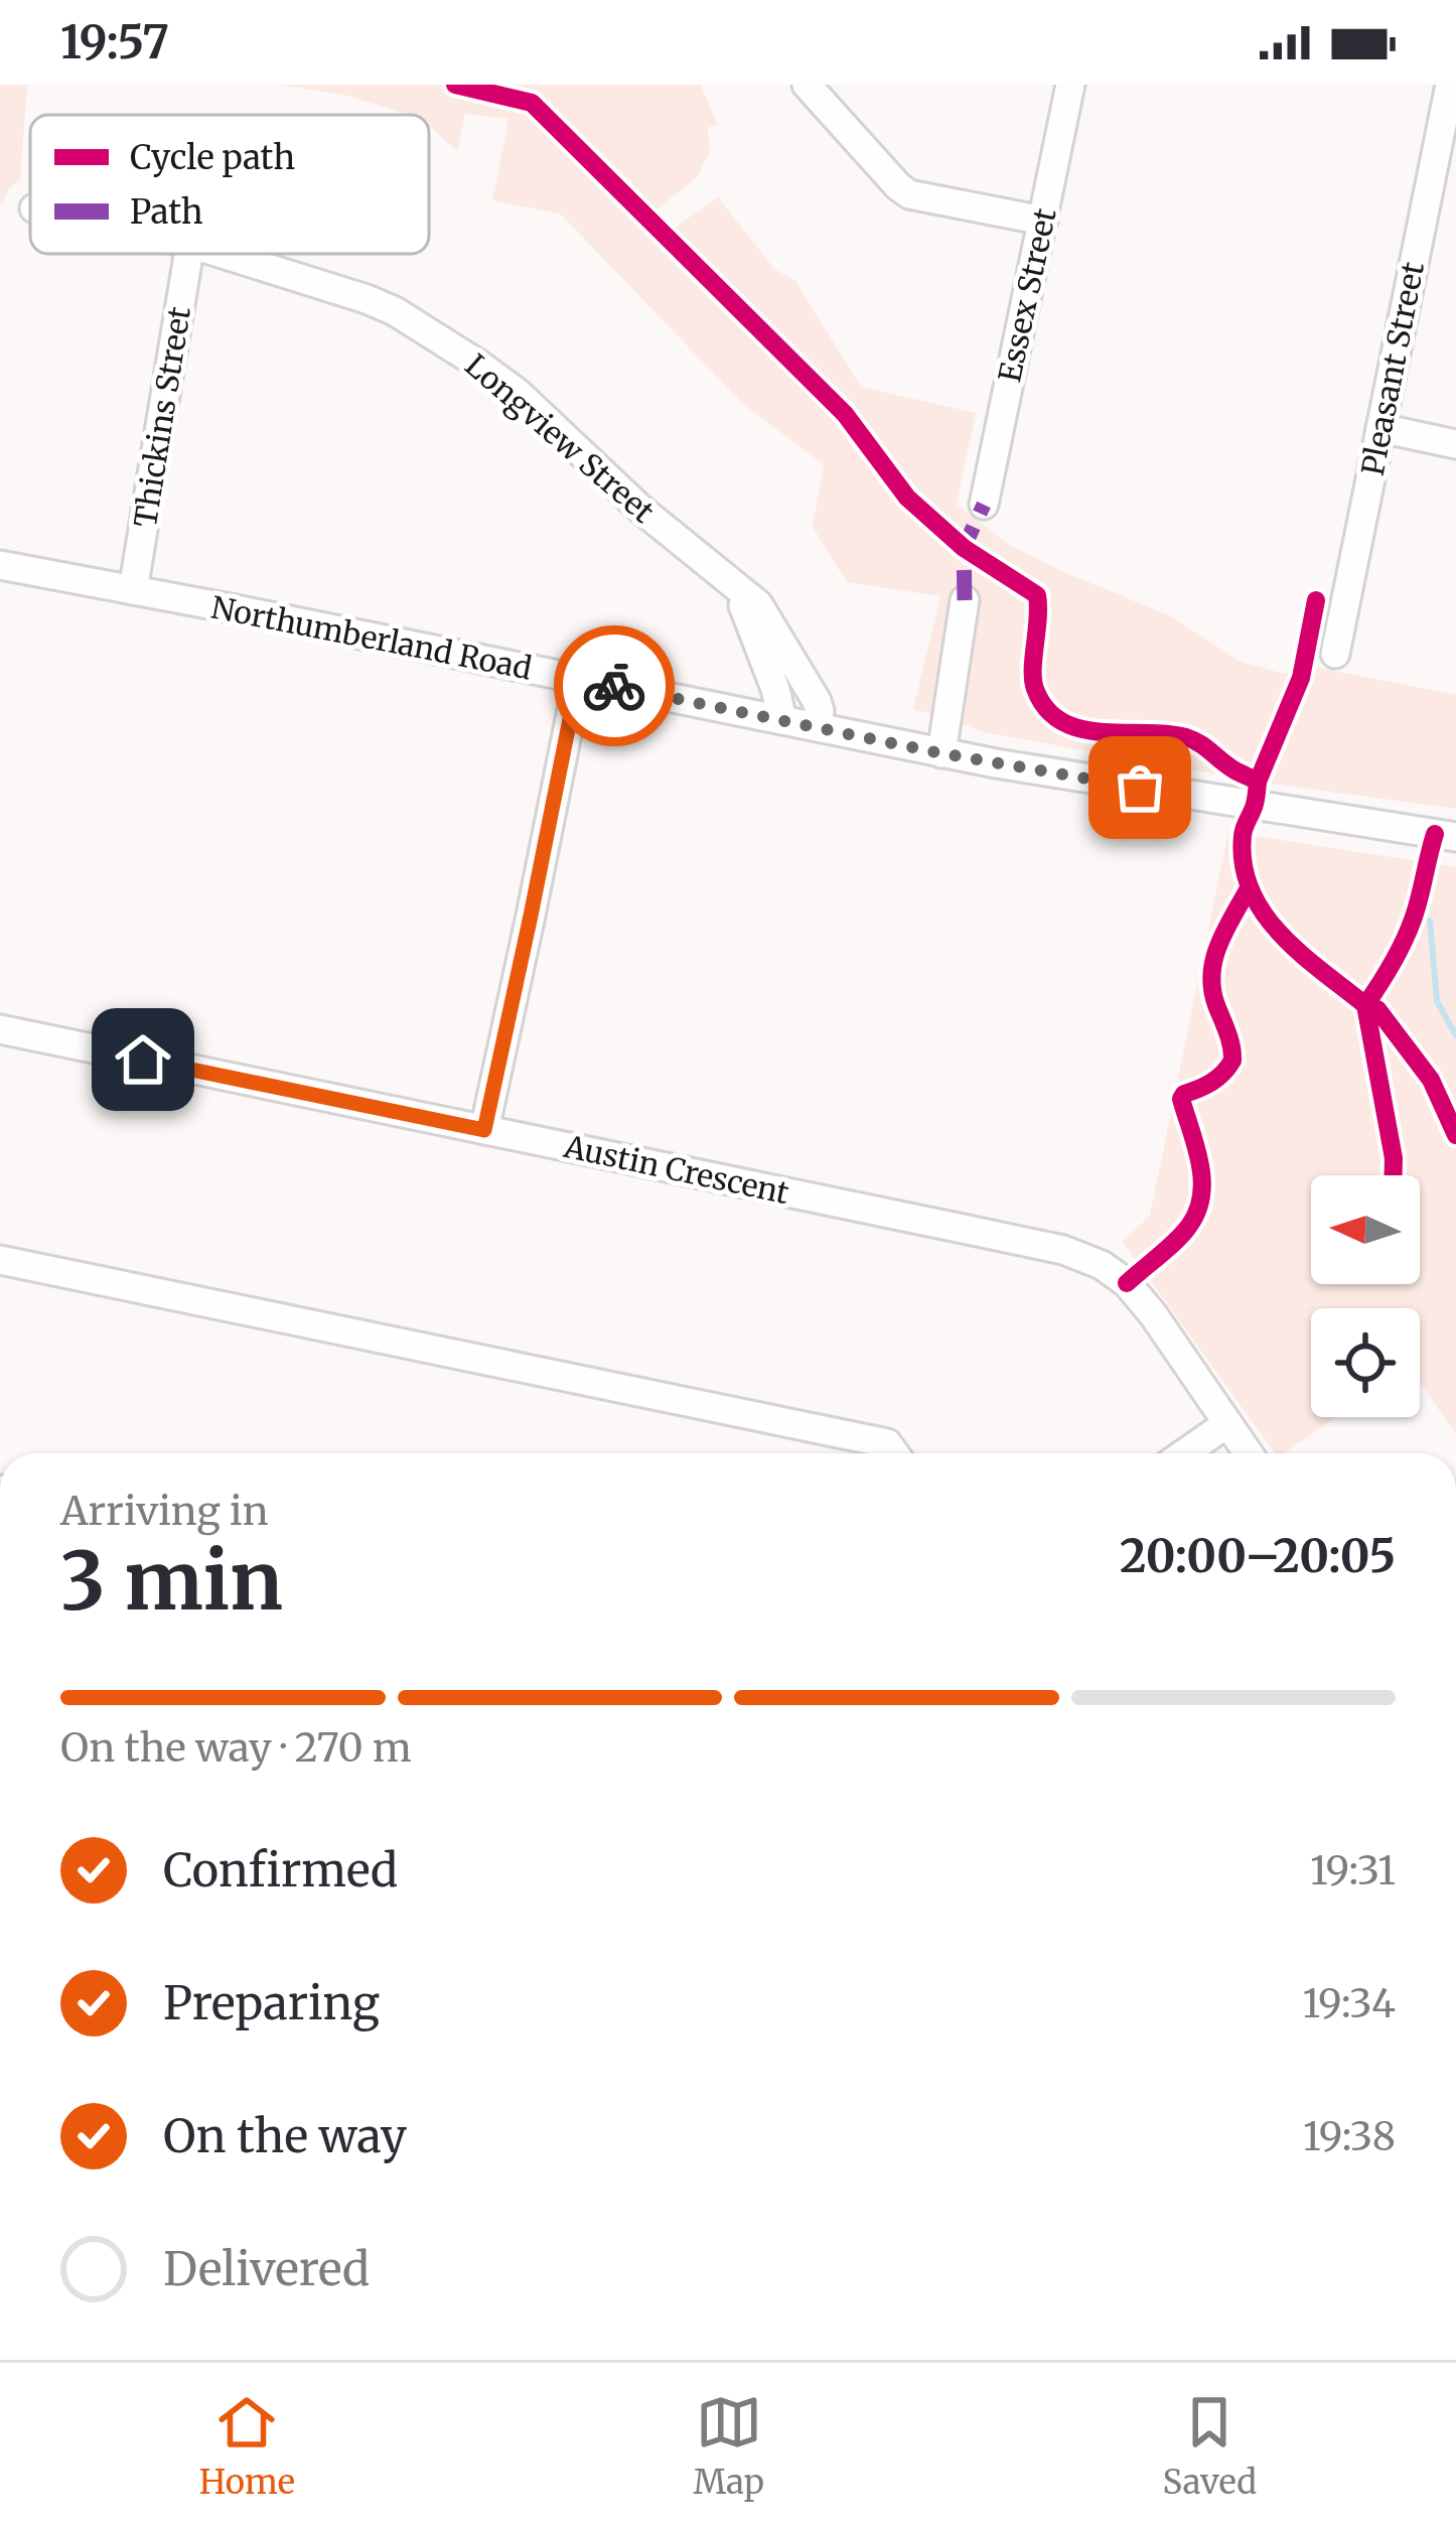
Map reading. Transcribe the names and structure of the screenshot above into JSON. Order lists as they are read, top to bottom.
{
  "streets": {
    "street": [
      "Essex Street",
      "Pleasant Street",
      "Thickins Street",
      "Longview Street",
      "Northumberland Road",
      "Austin Crescent"
    ]
  },
  "crossings": [
    ["Thickins Street", "Northumberland Road"],
    ["Longview Street", "Northumberland Road"]
  ],
  "legend": ["Cycle path", "Path"],
  "north": "left",
  "page": {
    "status": "19:57",
    "heading": ["3 min", "Arriving in", "20:00–20:05"],
    "bar": "On the way · 270 m",
    "list": [
      ["Confirmed", "19:31"],
      ["Preparing", "19:34"],
      ["On the way", "19:38"],
      "Delivered"
    ],
    "tabs": ["Home", "Map", "Saved"]
  }
}
